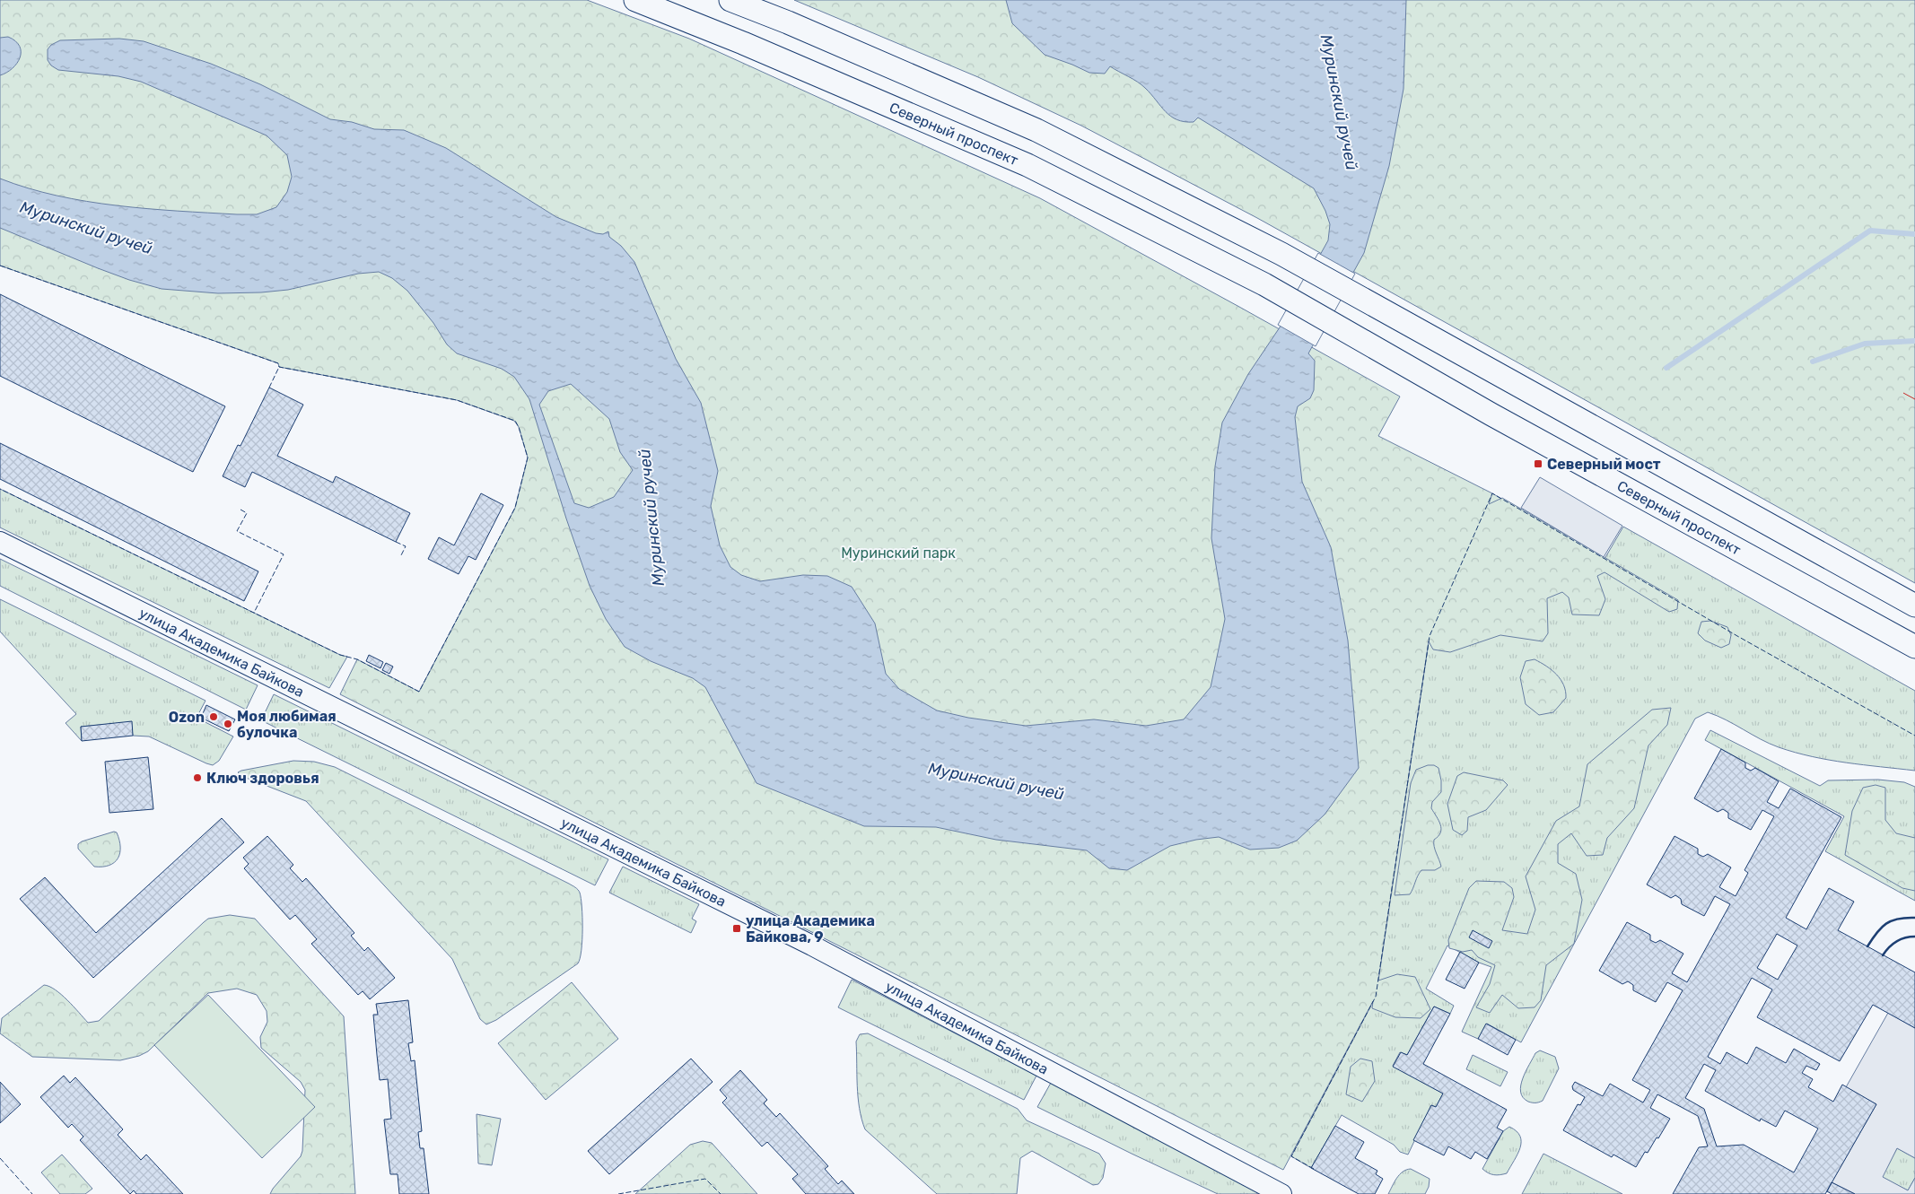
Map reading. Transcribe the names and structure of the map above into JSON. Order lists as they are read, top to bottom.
{
  "streets": {
    "main road": ["Северный проспект"],
    "street": ["улица Академика Байкова"]
  },
  "water": ["Муринский ручей"],
  "parks": ["Муринский парк"],
  "places": {
    "transit": ["Северный мост", "улица Академика Байкова, 9"],
    "other": ["Ozon", "Моя любимая булочка", "Ключ здоровья"]
  }
}
